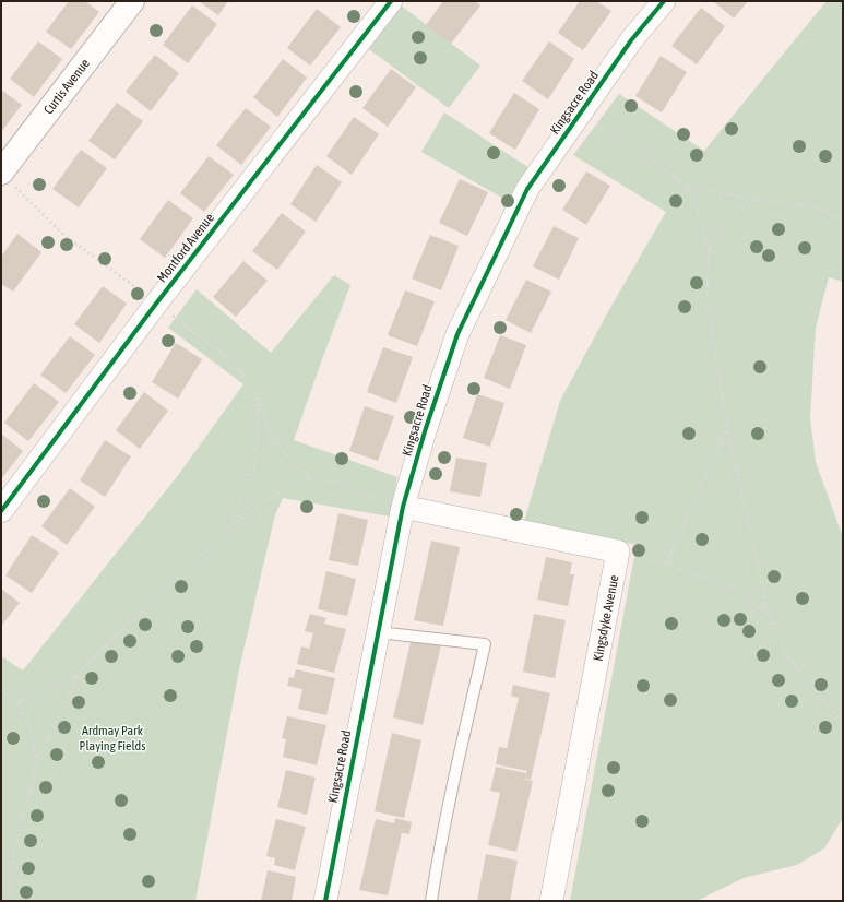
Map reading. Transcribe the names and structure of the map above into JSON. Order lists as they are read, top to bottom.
{
  "streets": {
    "street": [
      "Curtis Avenue",
      "Kingsacre Road",
      "Montford Avenue",
      "Kingsdyke Avenue"
    ]
  },
  "parks": ["Ardmay Park Playing Fields"]
}
